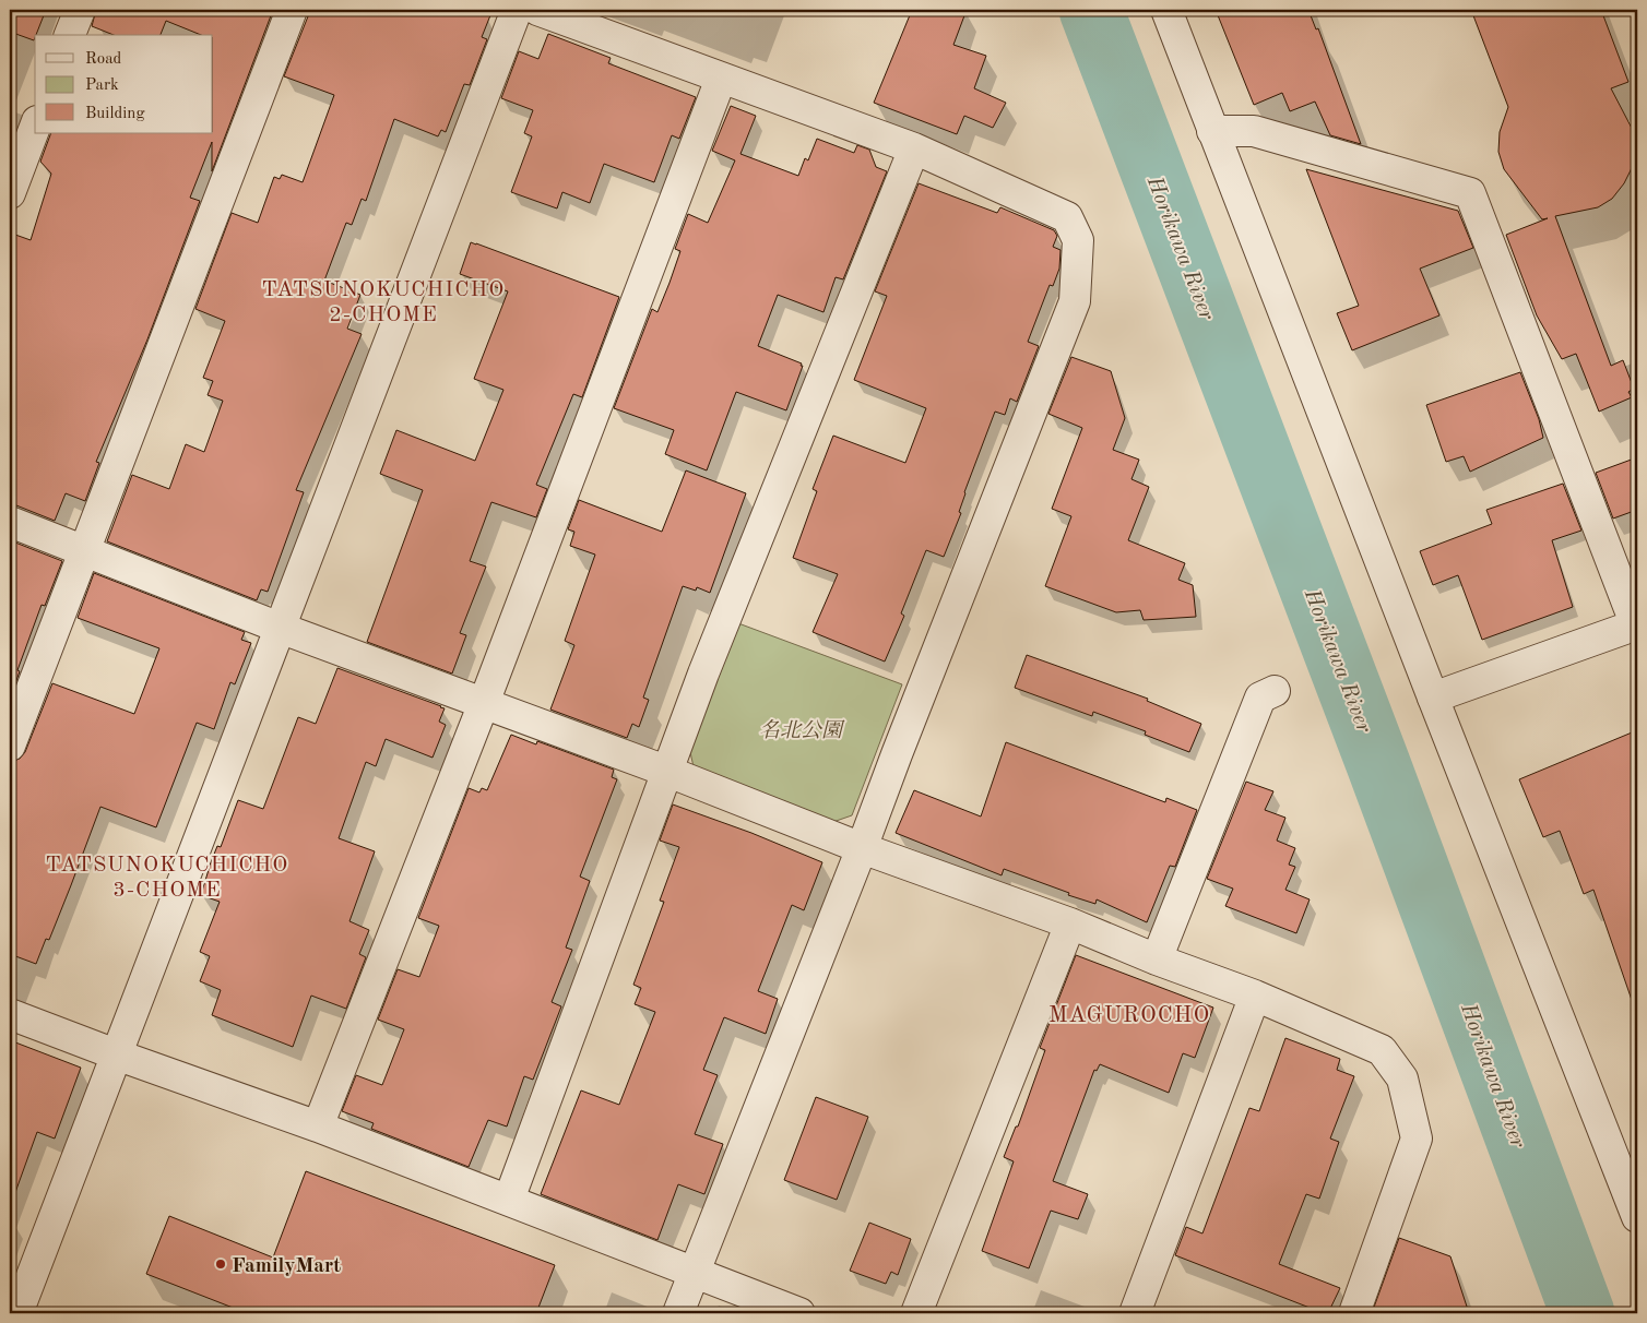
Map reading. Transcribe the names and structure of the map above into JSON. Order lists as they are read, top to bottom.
{
  "districts": ["TATSUNOKUCHICHO 2-CHOME", "TATSUNOKUCHICHO 3-CHOME", "MAGUROCHO"],
  "water": ["Horikawa River"],
  "parks": ["名北公園"],
  "places": ["FamilyMart"],
  "legend": ["Road", "Park", "Building"]
}
